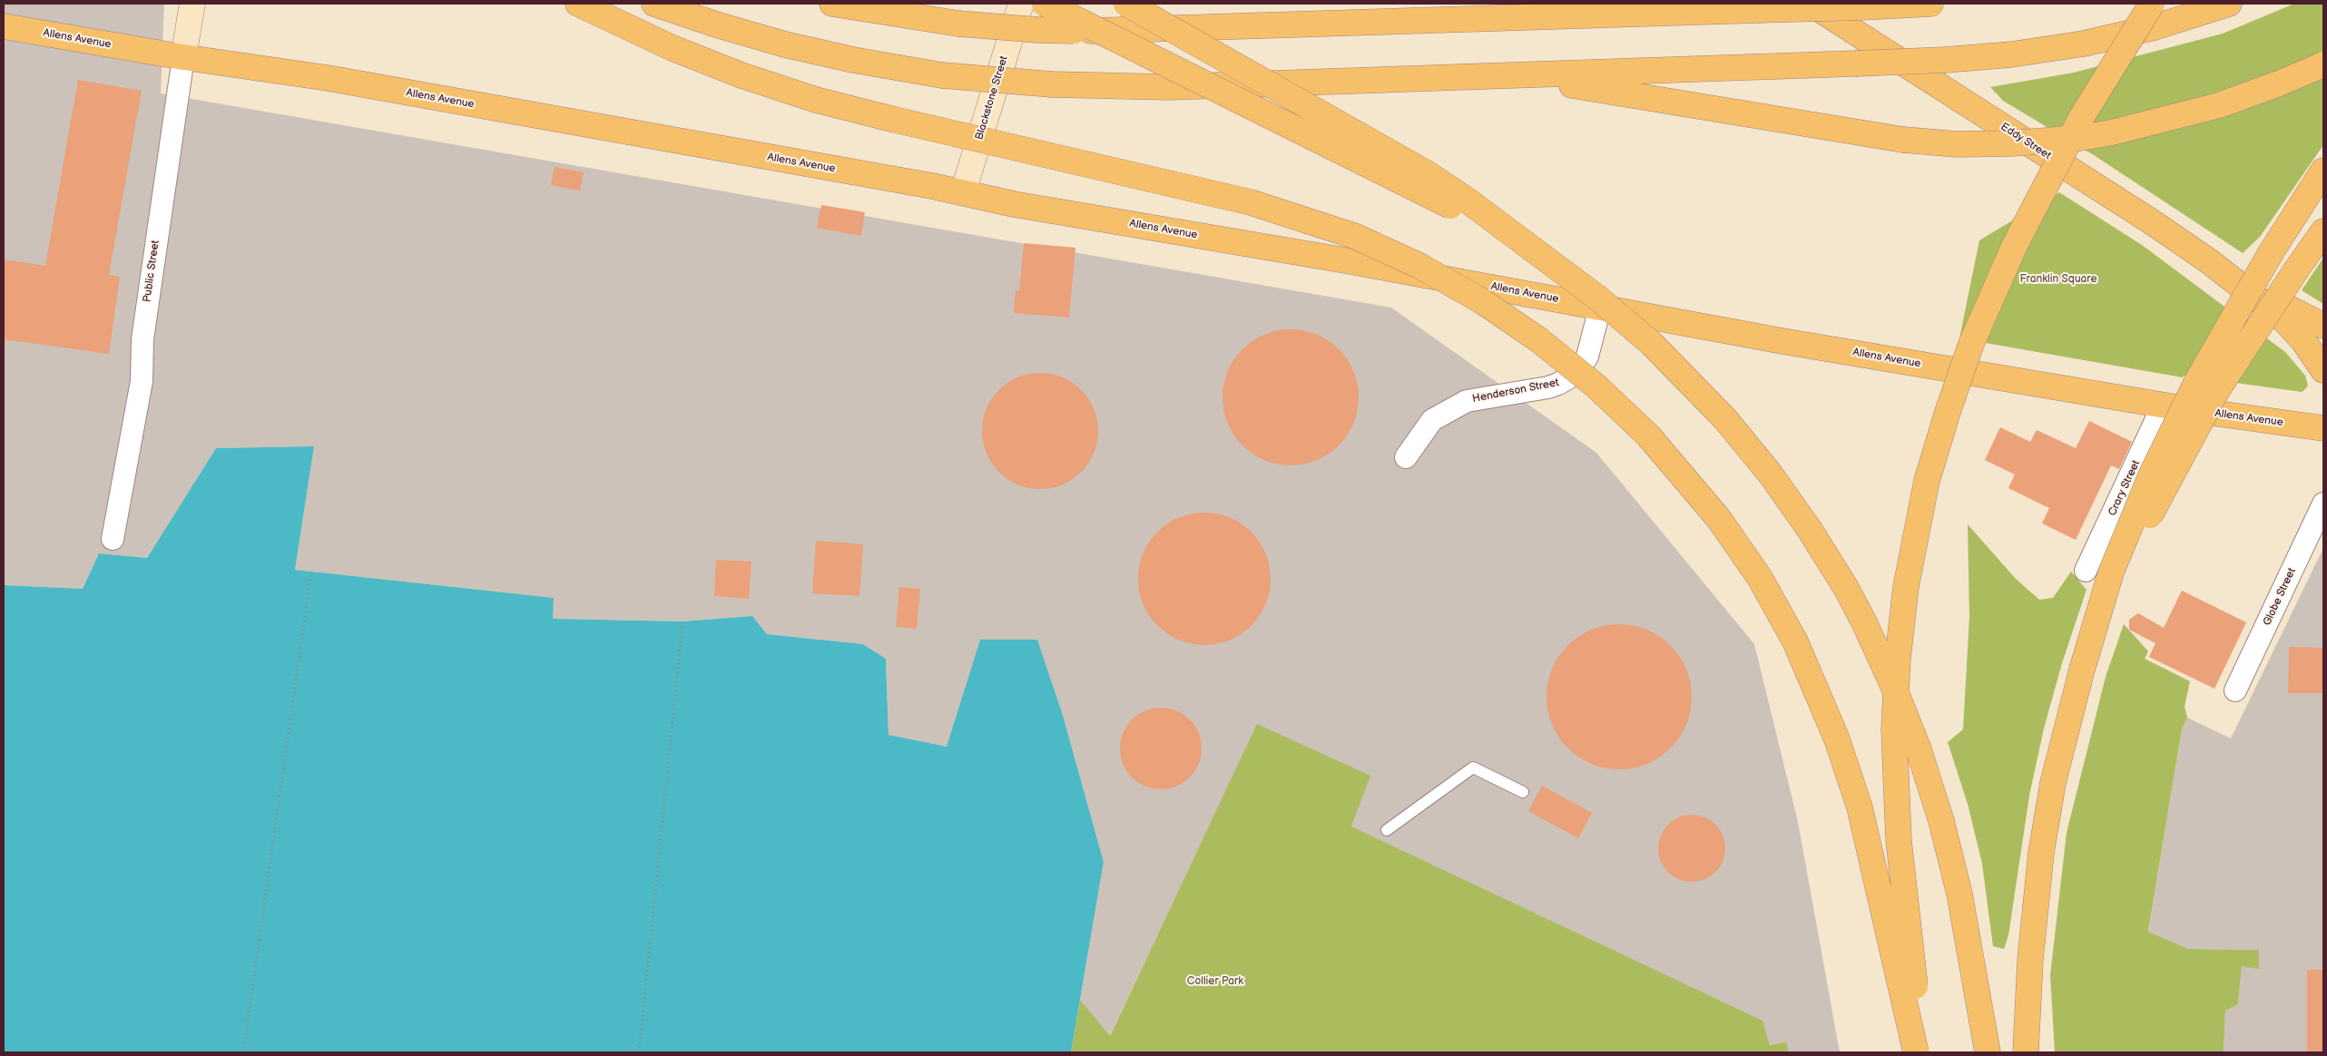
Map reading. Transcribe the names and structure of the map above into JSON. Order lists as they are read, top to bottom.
{
  "streets": {
    "main road": ["Allens Avenue", "Eddy Street"],
    "street": [
      "Blackstone Street",
      "Public Street",
      "Henderson Street",
      "Crary Street",
      "Globe Street"
    ]
  },
  "crossings": [
    ["Allens Avenue", "Blackstone Street"],
    ["Allens Avenue", "Public Street"],
    ["Allens Avenue", "Henderson Street"],
    ["Allens Avenue", "Crary Street"]
  ],
  "parks": ["Franklin Square", "Collier Park"]
}
